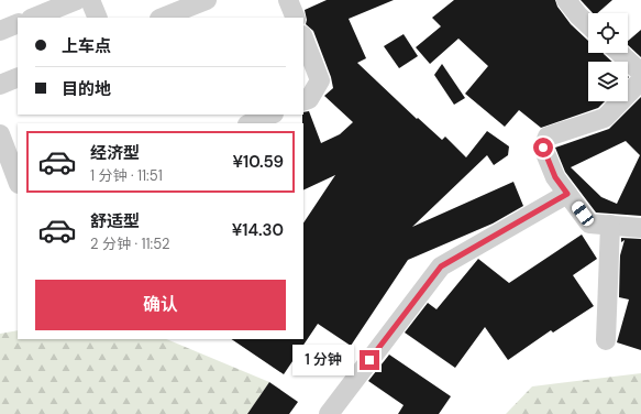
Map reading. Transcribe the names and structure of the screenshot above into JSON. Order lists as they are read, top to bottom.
{
  "page": {
    "banner": ["上车点", "目的地"],
    "list": [
      {
        "name": "经济型",
        "note": "1 分钟 · 11:51",
        "value": "¥10.59"
      },
      {
        "name": "舒适型",
        "note": "2 分钟 · 11:52",
        "value": "¥14.30"
      }
    ],
    "buttons": "确认",
    "bubble": "1 分钟"
  }
}
